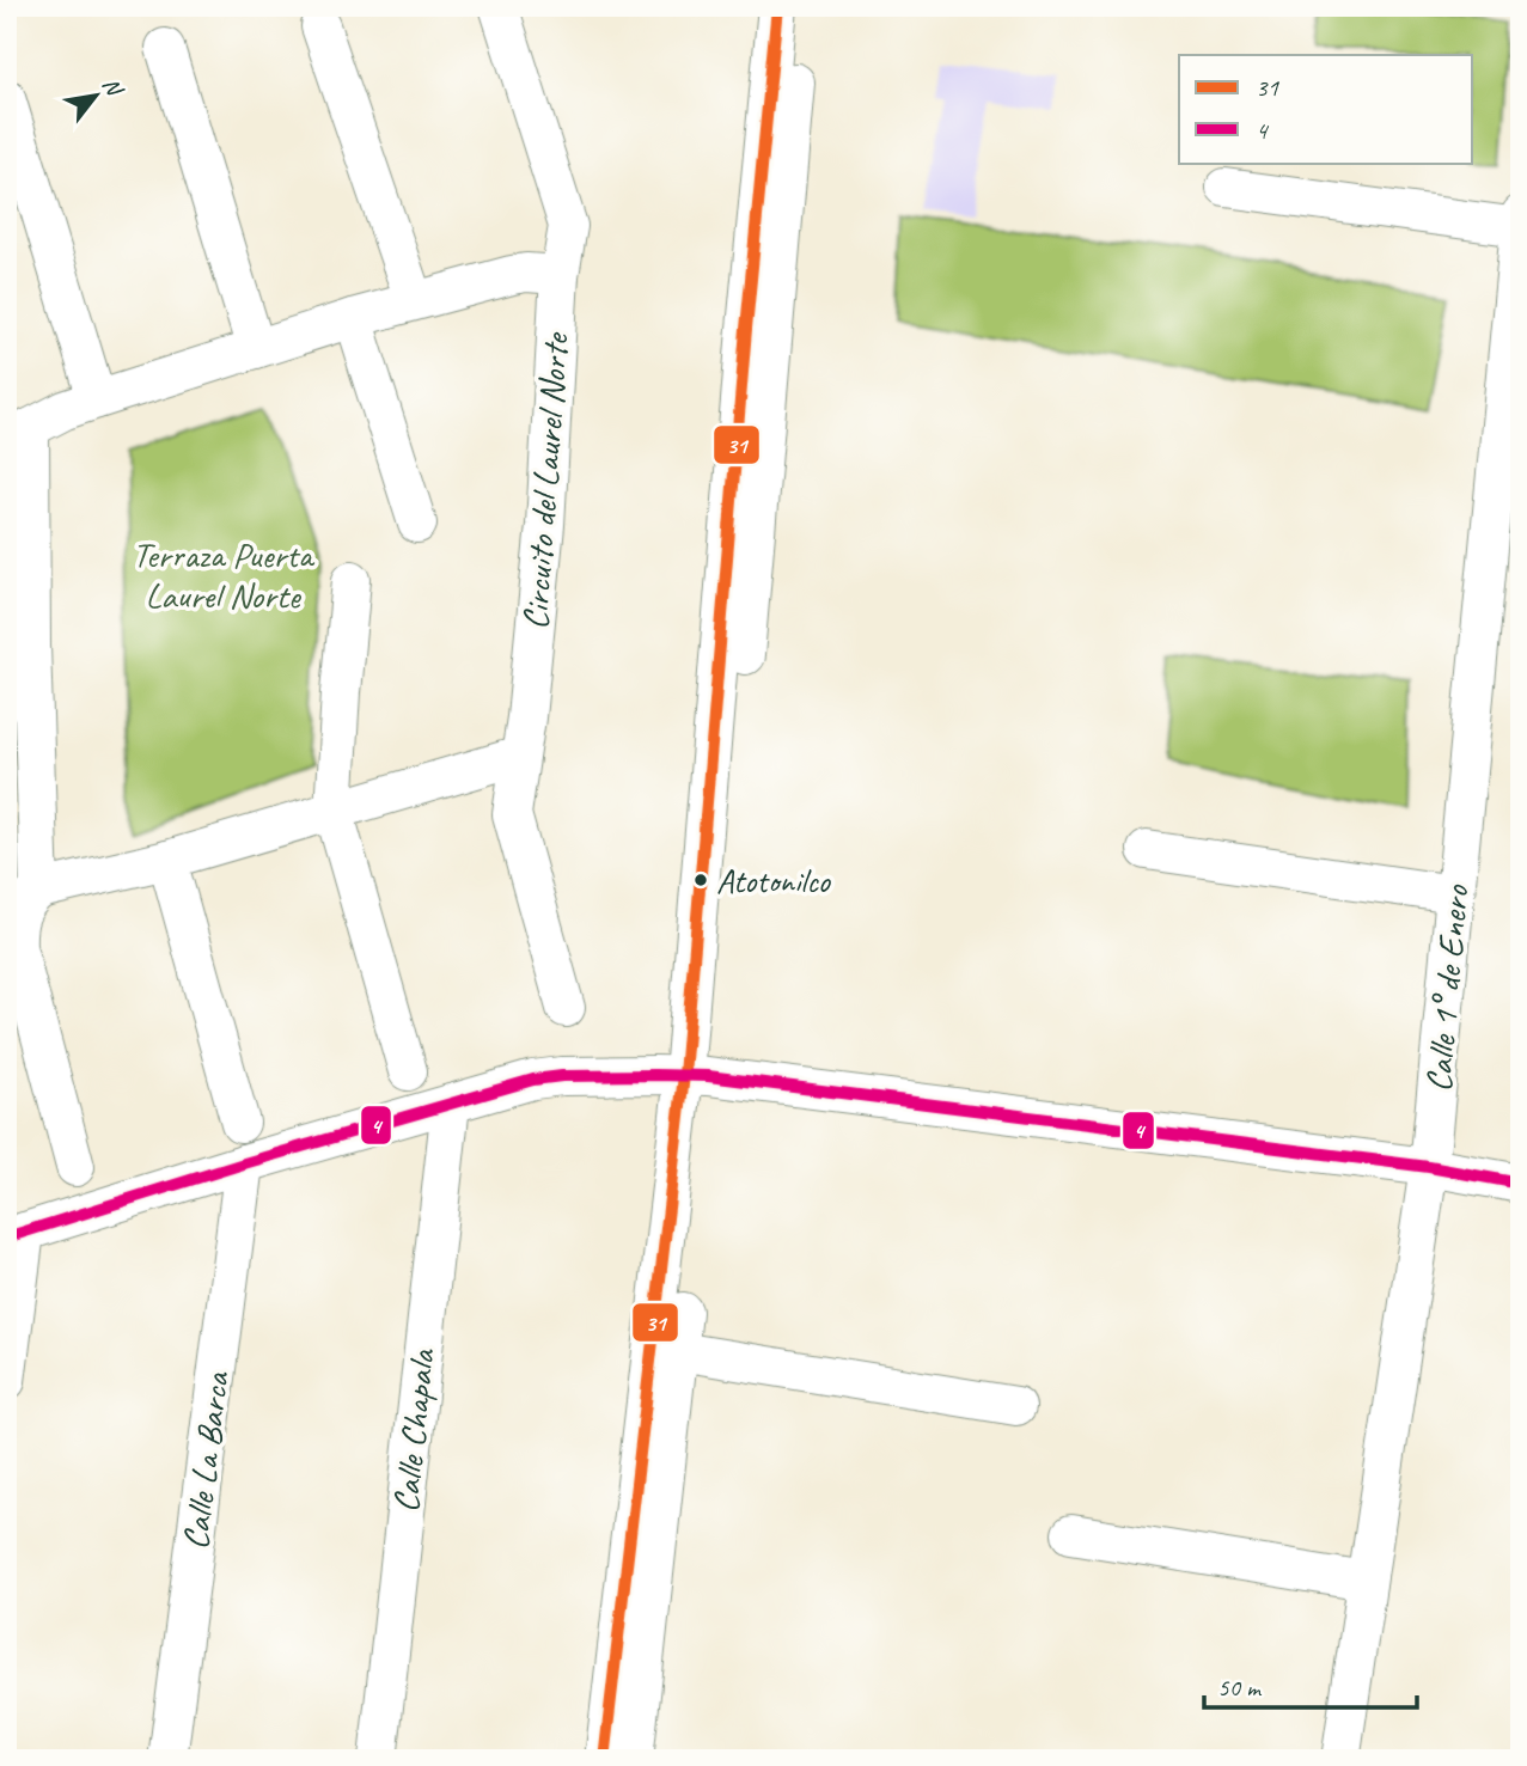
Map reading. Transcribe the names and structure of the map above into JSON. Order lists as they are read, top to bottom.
{
  "streets": {
    "street": [
      "Circuito del Laurel Norte",
      "Calle 1° de Enero",
      "Calle Chapala",
      "Calle La Barca"
    ]
  },
  "parks": ["Terraza Puerta Laurel Norte"],
  "places": ["Atotonilco"],
  "lines": ["transit line 31", "transit line 4"],
  "legend": ["31", "4"],
  "scale_bar": "50 m",
  "north": "top right"
}
